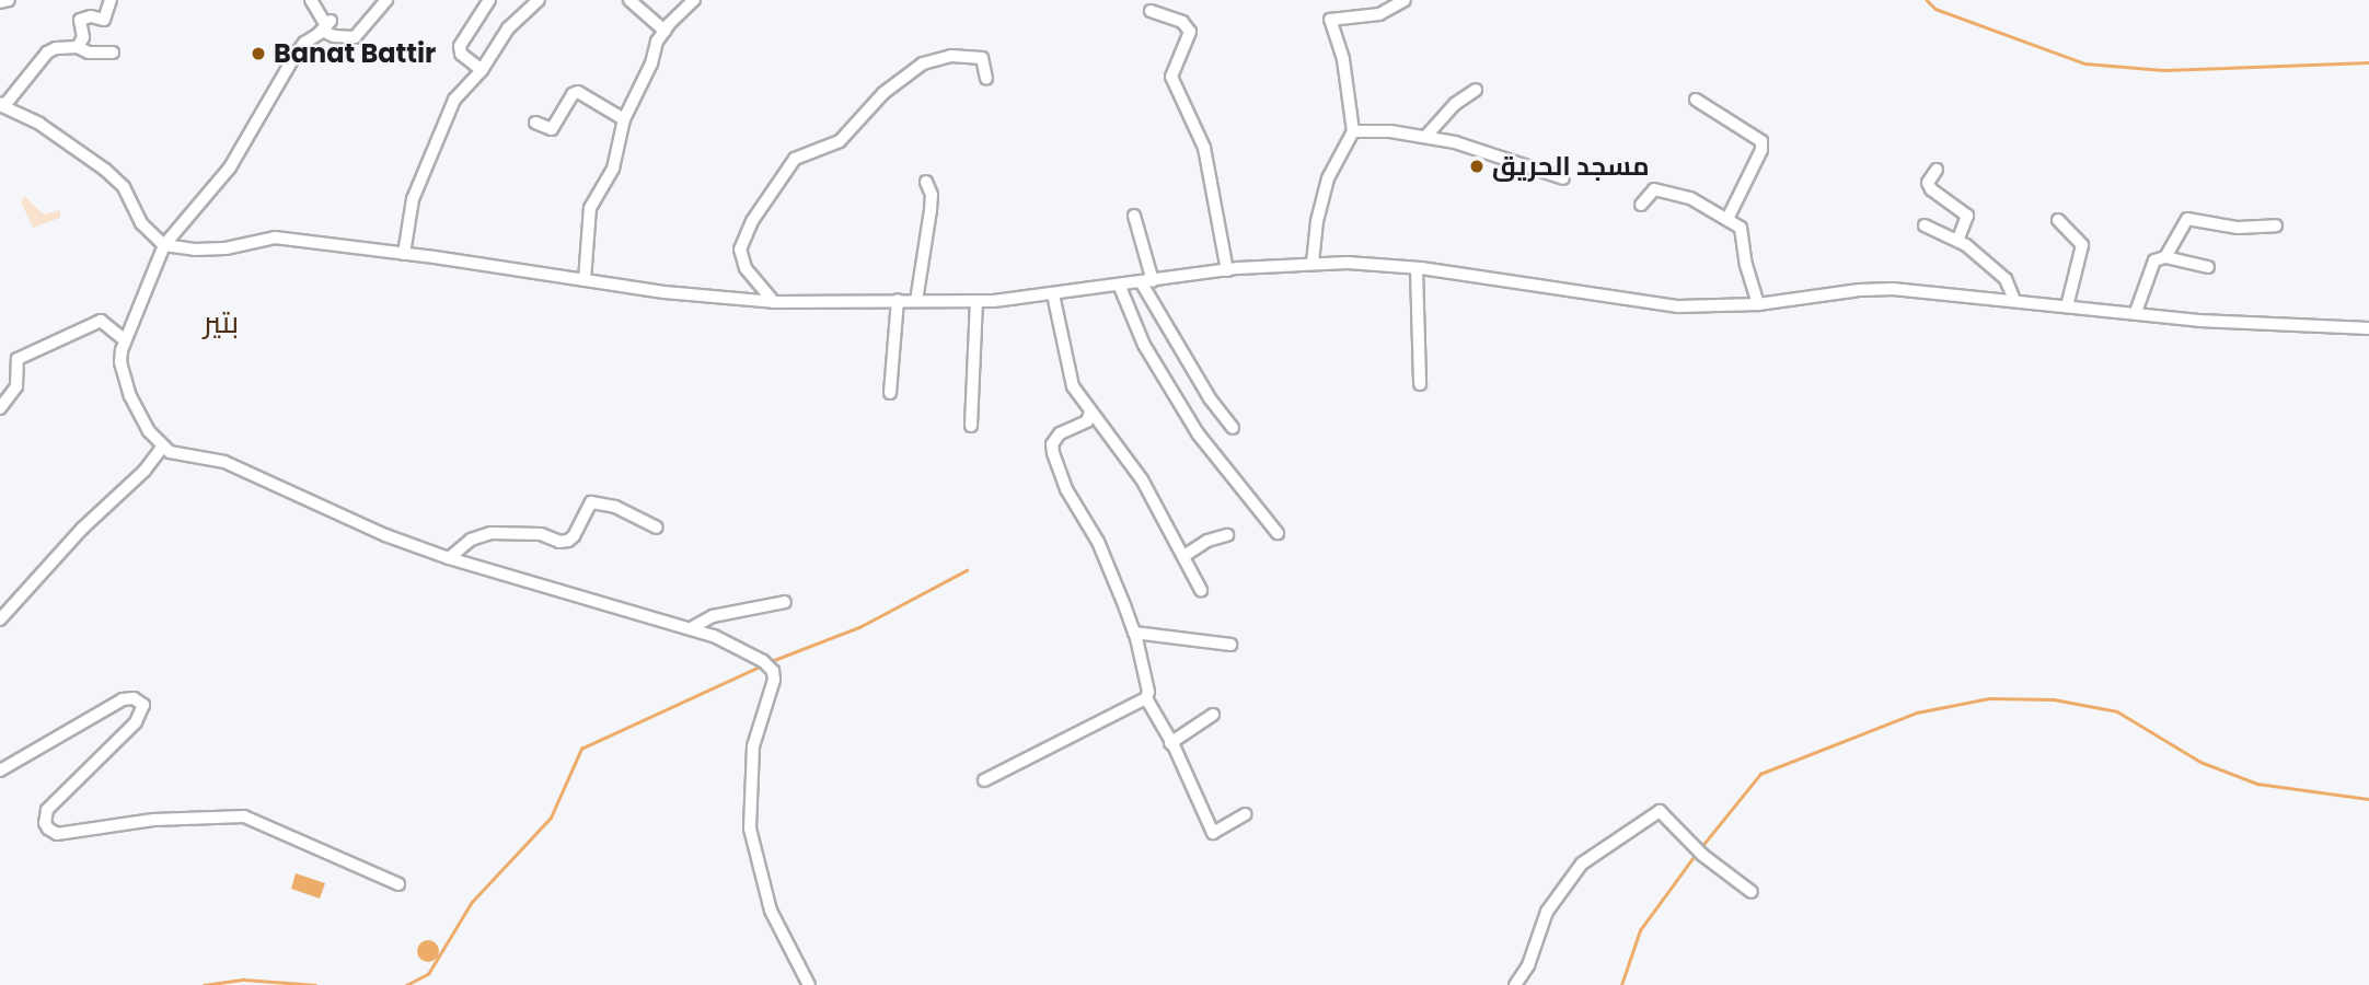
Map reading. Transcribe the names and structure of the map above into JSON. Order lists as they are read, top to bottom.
{
  "districts": ["بتير"],
  "places": ["Banat Battir", "مسجد الحريق"]
}
